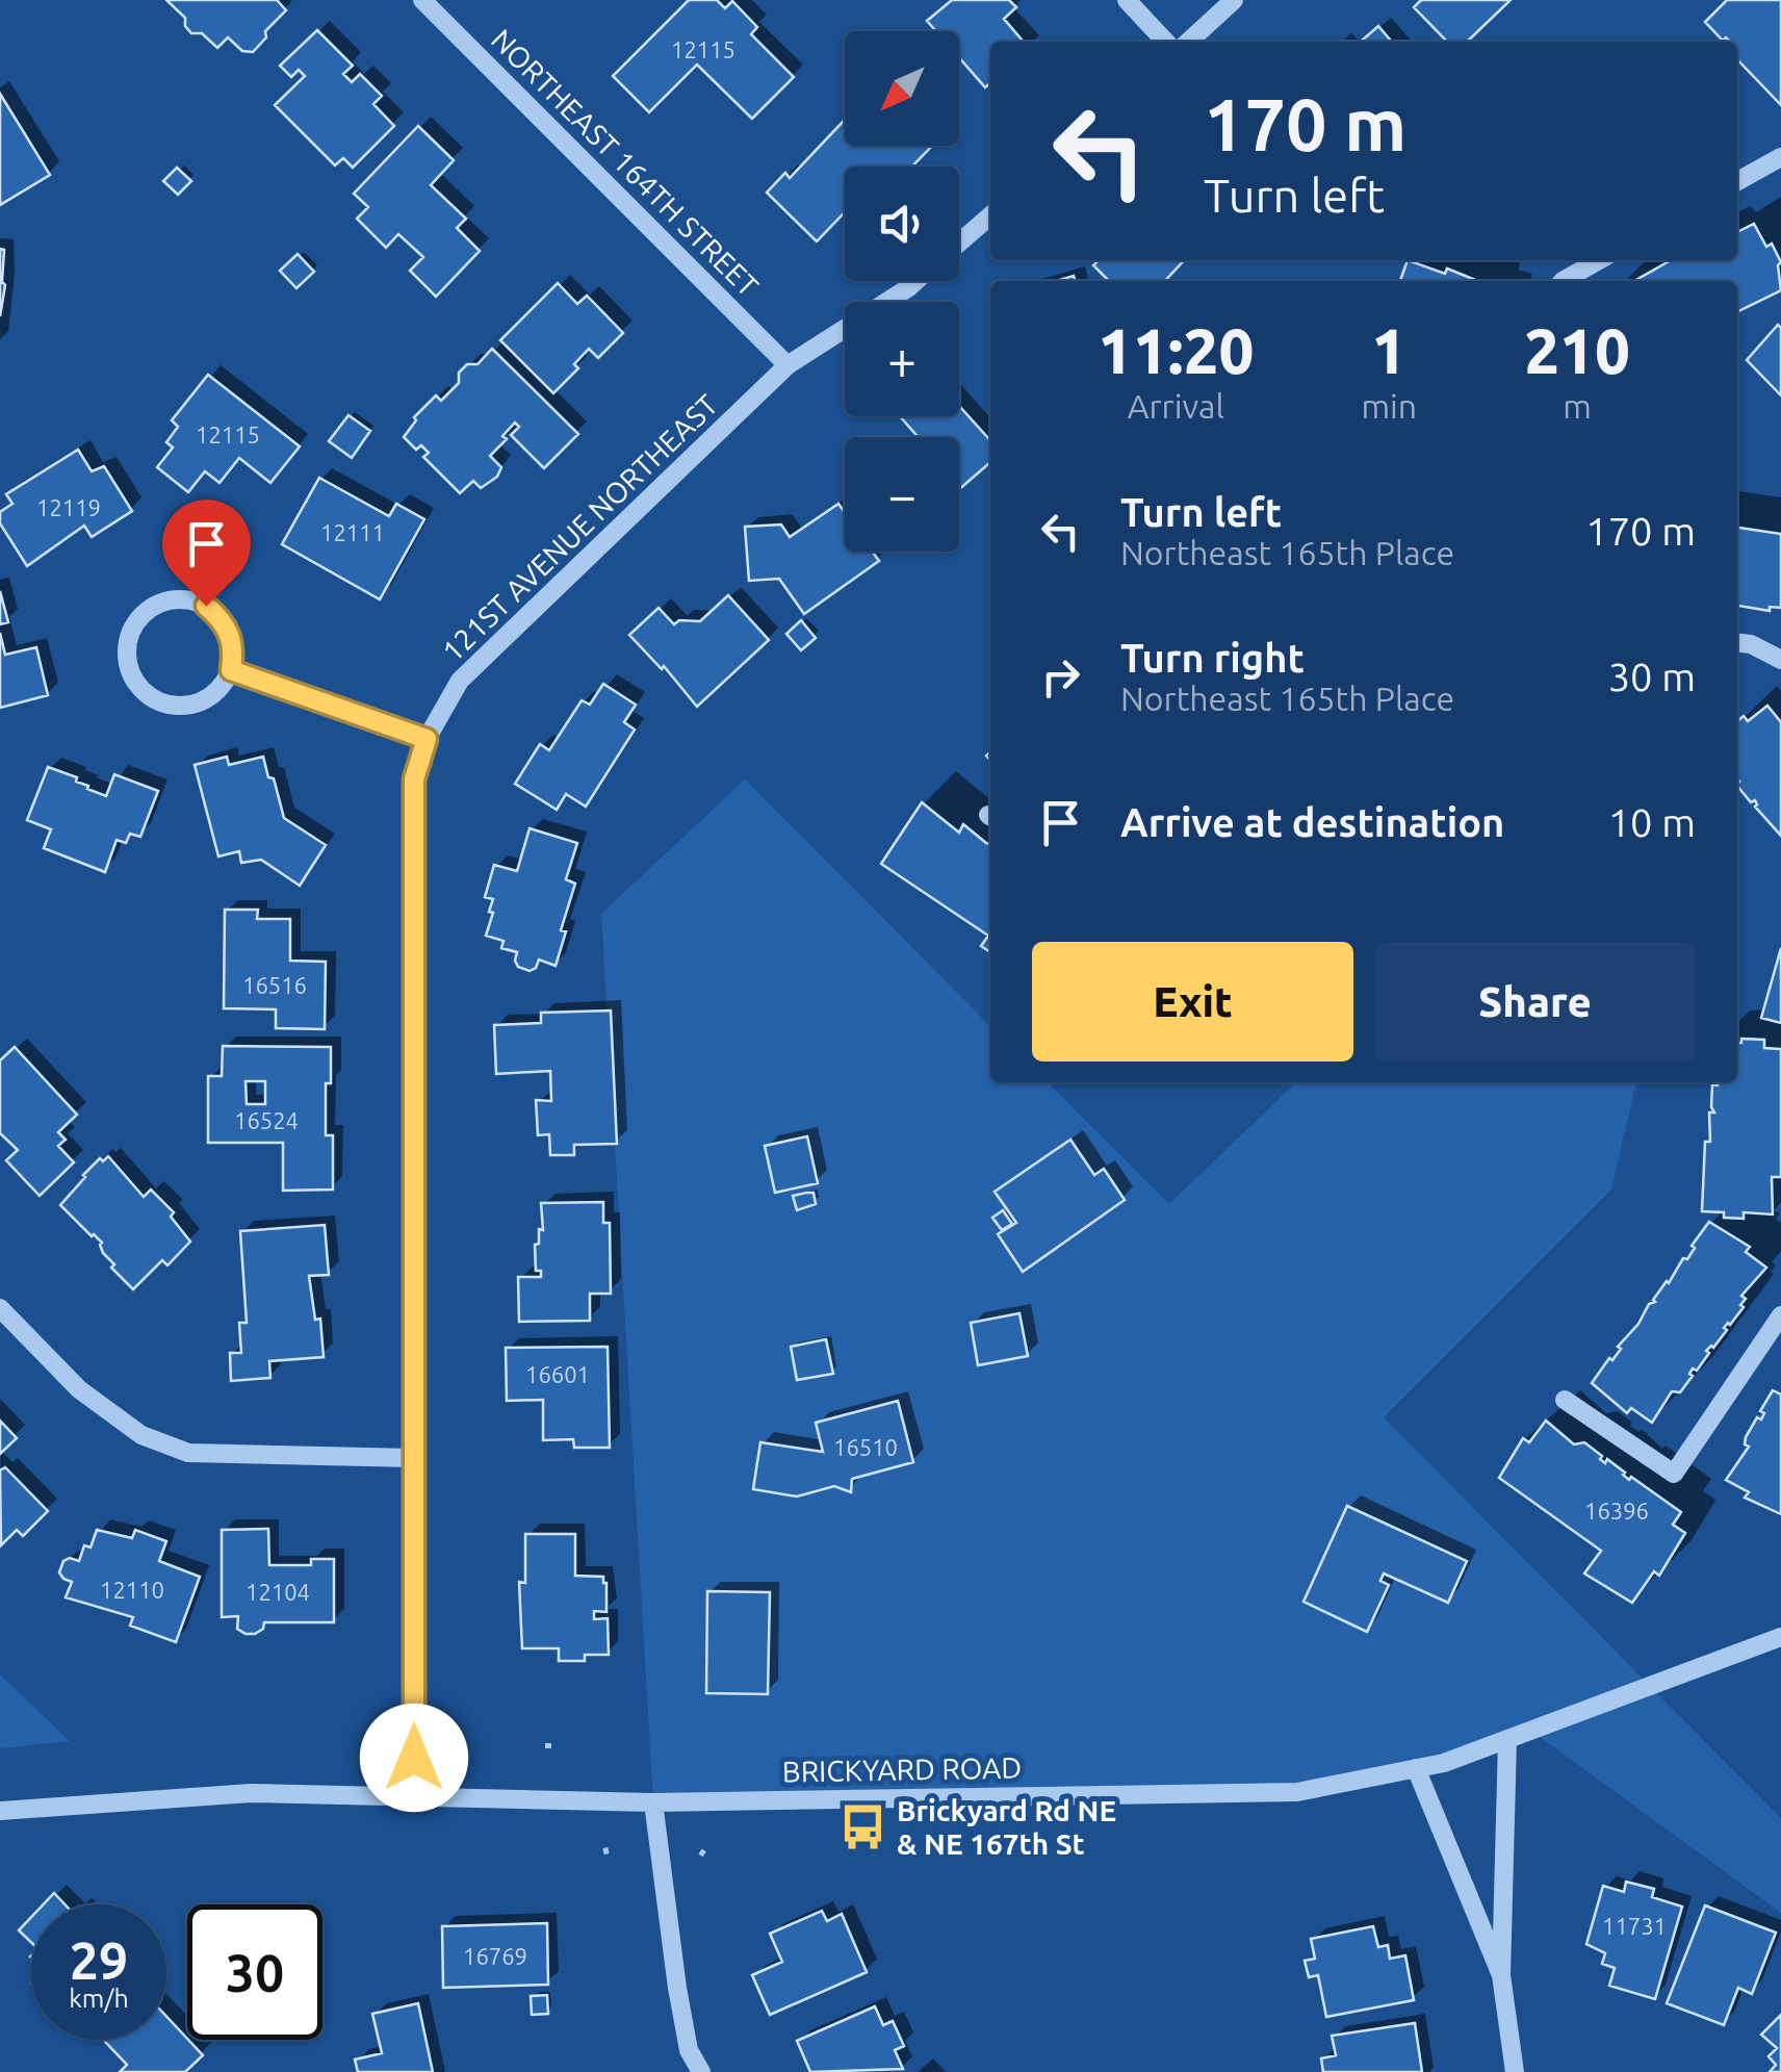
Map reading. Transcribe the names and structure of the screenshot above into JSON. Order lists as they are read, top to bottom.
{
  "streets": {
    "street": ["NORTHEAST 164TH STREET", "121ST AVENUE NORTHEAST", "BRICKYARD ROAD"]
  },
  "crossings": [
    ["NORTHEAST 164TH STREET", "121ST AVENUE NORTHEAST"],
    ["121ST AVENUE NORTHEAST", "BRICKYARD ROAD"]
  ],
  "places": {
    "bus stop": ["Brickyard Rd NE & NE 167th St"]
  },
  "house_numbers": [
    "12115",
    "12115",
    "12119",
    "12111",
    "16516",
    "16524",
    "16601",
    "16510",
    "16396",
    "12110",
    "12104",
    "11731",
    "16769"
  ],
  "north": "bottom left",
  "page": {
    "map_buttons": ["+", "−"],
    "turn": ["170 m", "Turn left"],
    "eta": [
      "11:20",
      "Arrival",
      "1",
      "min",
      "210",
      "m"
    ],
    "list": [
      {
        "name": "Turn left",
        "note": "Northeast 165th Place",
        "value": "170 m"
      },
      {
        "name": "Turn right",
        "note": "Northeast 165th Place",
        "value": "30 m"
      },
      {
        "name": "Arrive at destination",
        "value": "10 m"
      }
    ],
    "buttons": ["Exit", "Share"],
    "speed": "29 km/h",
    "limit": "30"
  }
}
